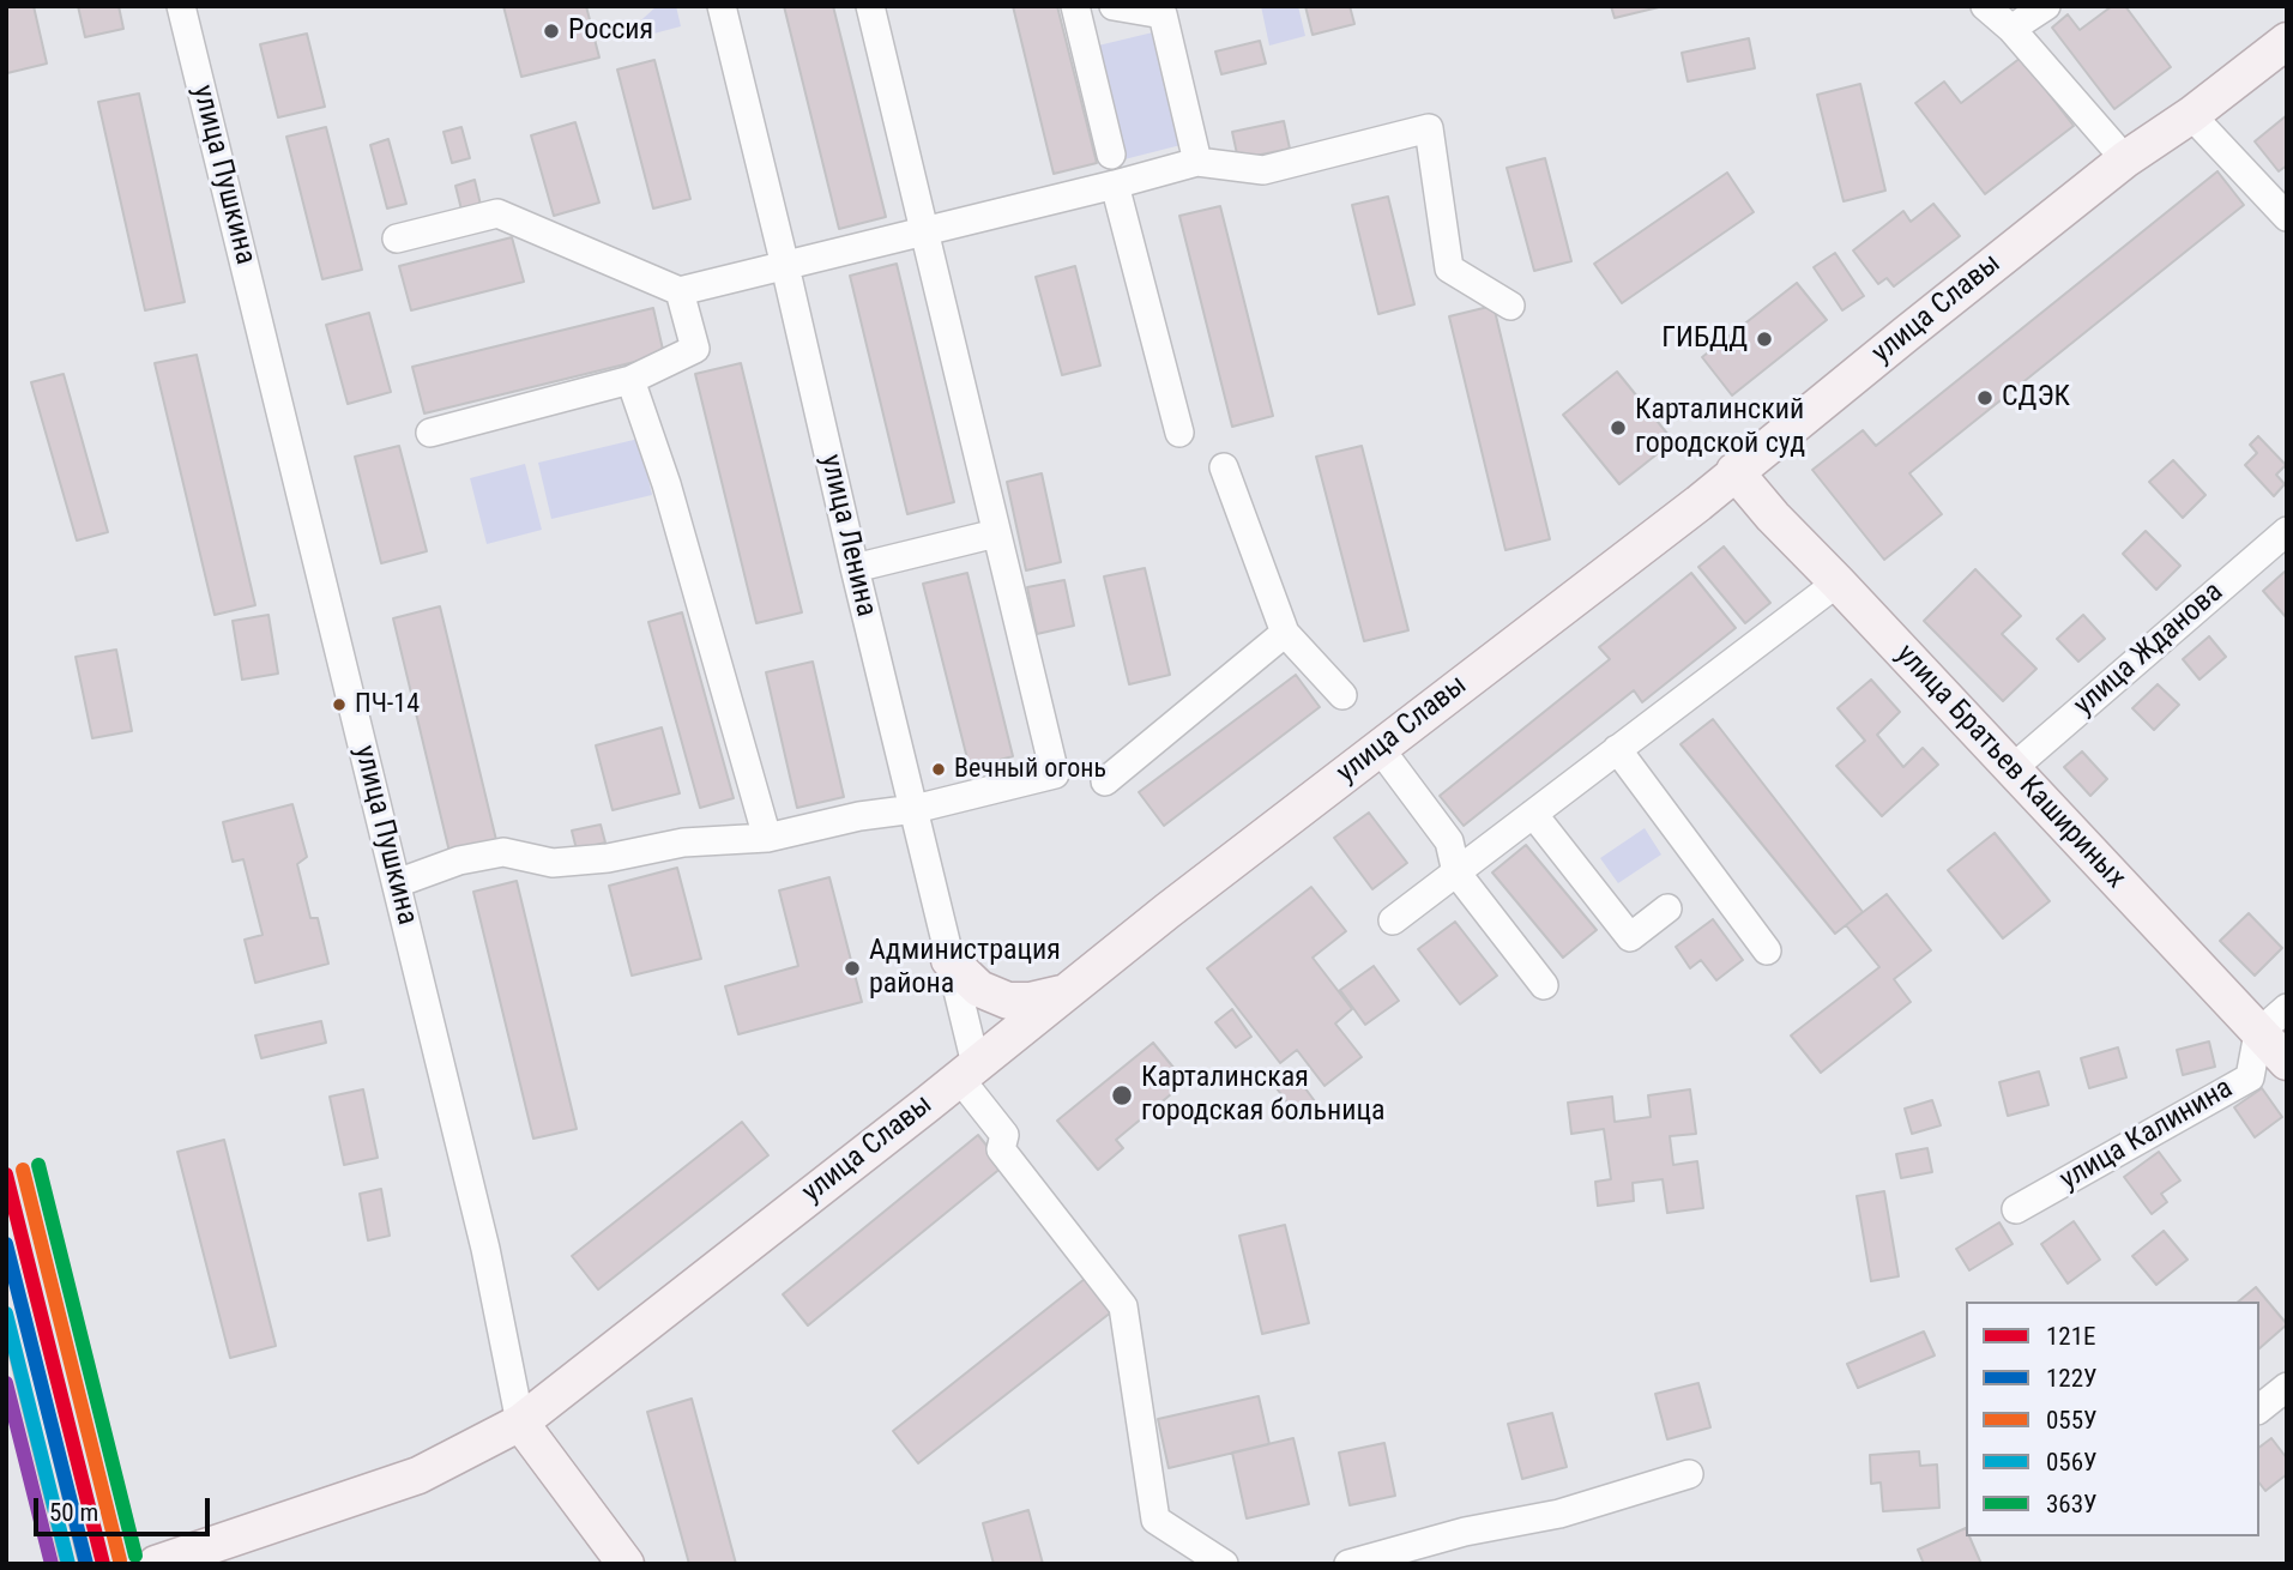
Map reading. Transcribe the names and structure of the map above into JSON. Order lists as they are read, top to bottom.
{
  "streets": {
    "main road": ["улица Славы", "улица Братьев Кашириных"],
    "street": [
      "улица Пушкина",
      "улица Ленина",
      "улица Жданова",
      "улица Калинина"
    ]
  },
  "crossings": [
    ["улица Пушкина", "улица Славы"],
    ["улица Славы", "улица Ленина"],
    ["улица Славы", "улица Братьев Кашириных"],
    ["улица Жданова", "улица Братьев Кашириных"],
    ["улица Братьев Кашириных", "улица Калинина"]
  ],
  "places": [
    "Россия",
    "ГИБДД",
    "СДЭК",
    "Карталинский городской суд",
    "ПЧ-14",
    "Вечный огонь",
    "Администрация района",
    "Карталинская городская больница"
  ],
  "lines": [
    "transit line 363У",
    "transit line 055У",
    "transit line 121Е",
    "transit line 122У",
    "transit line 056У"
  ],
  "legend": [
    "121Е",
    "122У",
    "055У",
    "056У",
    "363У"
  ],
  "scale_bar": "50 m"
}
